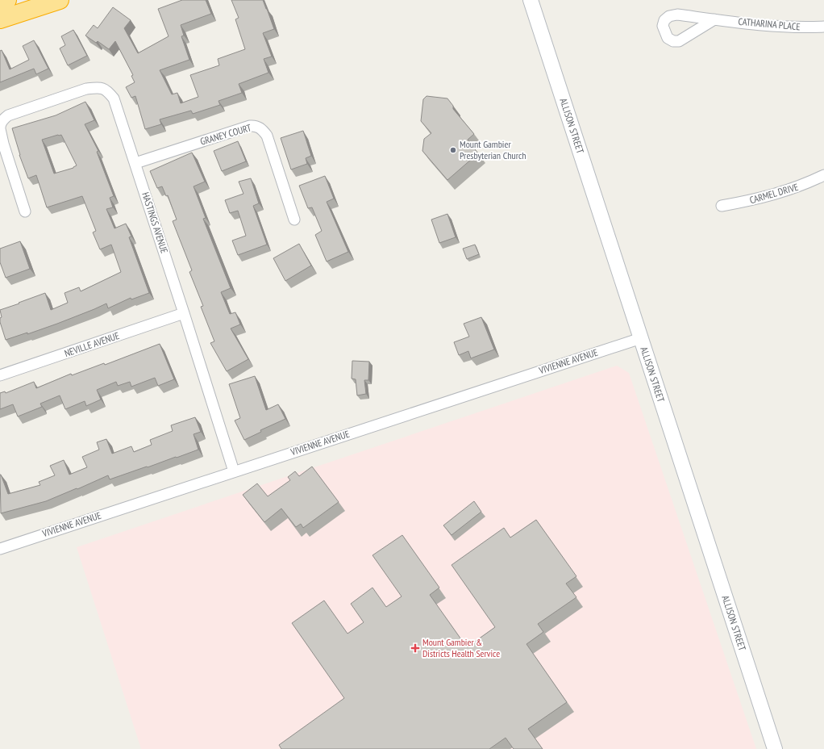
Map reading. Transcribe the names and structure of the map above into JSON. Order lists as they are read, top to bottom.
{
  "streets": {
    "street": [
      "CATHARINA PLACE",
      "ALLISON STREET",
      "GRANEY COURT",
      "CARMEL DRIVE",
      "HASTINGS AVENUE",
      "NEVILLE AVENUE",
      "VIVIENNE AVENUE"
    ]
  },
  "crossings": [
    ["ALLISON STREET", "VIVIENNE AVENUE"],
    ["GRANEY COURT", "HASTINGS AVENUE"],
    ["HASTINGS AVENUE", "NEVILLE AVENUE"],
    ["HASTINGS AVENUE", "VIVIENNE AVENUE"]
  ],
  "places": {
    "other": ["Mount Gambier Presbyterian Church"],
    "health": ["Mount Gambier & Districts Health Service"]
  }
}
